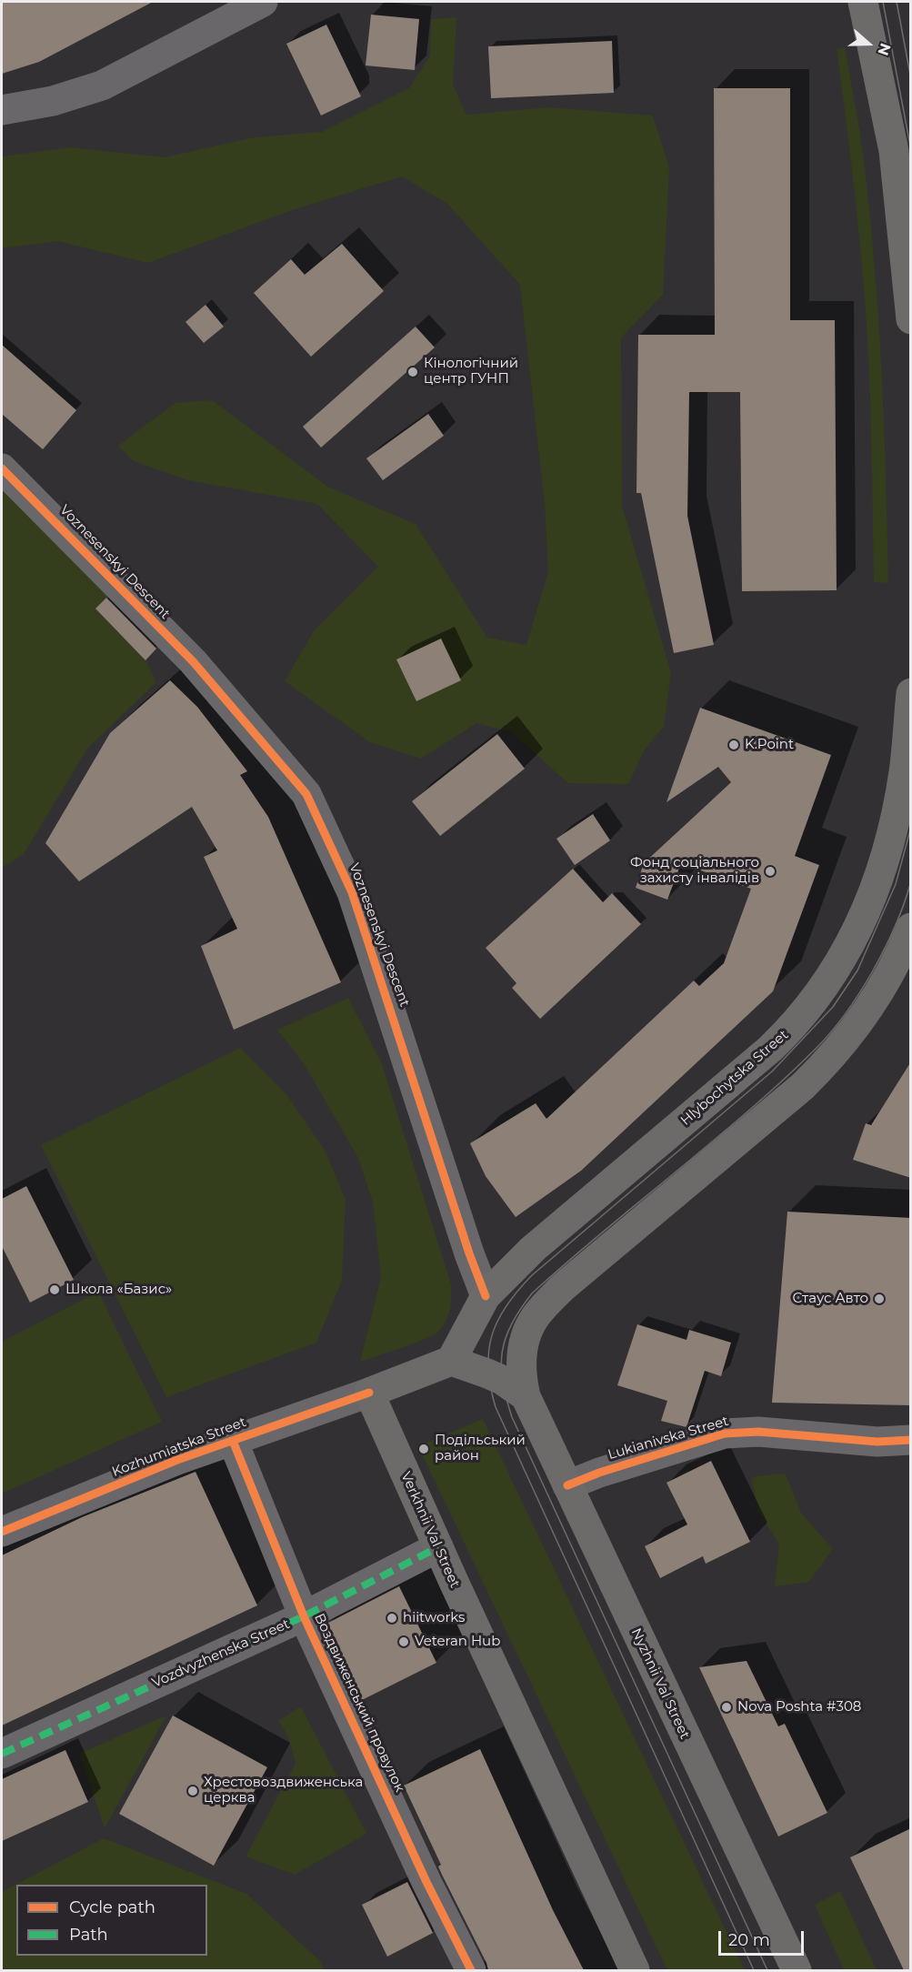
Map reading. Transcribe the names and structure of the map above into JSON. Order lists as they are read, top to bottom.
{
  "streets": {
    "main road": ["Hlybochytska Street", "Verkhnii Val Street", "Nyzhnii Val Street"],
    "street": [
      "Voznesenskyi Descent",
      "Lukianivska Street",
      "Kozhumiatska Street",
      "Vozdvyzhenska Street",
      "Воздвиженський провулок"
    ]
  },
  "crossings": [
    ["Voznesenskyi Descent", "Hlybochytska Street"],
    ["Lukianivska Street", "Nyzhnii Val Street"],
    ["Kozhumiatska Street", "Verkhnii Val Street"],
    ["Kozhumiatska Street", "Воздвиженський провулок"],
    ["Verkhnii Val Street", "Vozdvyzhenska Street"],
    ["Vozdvyzhenska Street", "Воздвиженський провулок"]
  ],
  "places": [
    "Кінологічний центр ГУНП",
    "K.Point",
    "Фонд соціального захисту інвалідів",
    "Школа «Базис»",
    "Стаус Авто",
    "Подільський район",
    "hiitworks",
    "Veteran Hub",
    "Nova Poshta #308",
    "Хрестовоздвиженська церква"
  ],
  "legend": ["Cycle path", "Path"],
  "scale_bar": "20 m",
  "north": "right"
}
